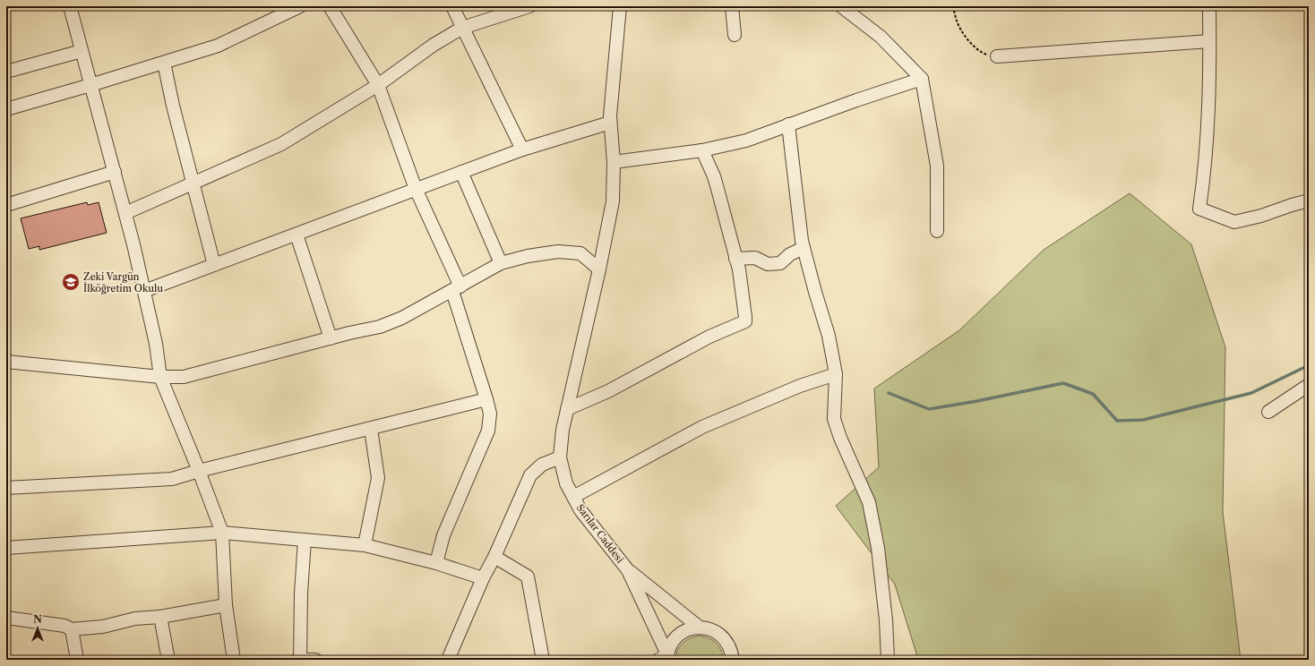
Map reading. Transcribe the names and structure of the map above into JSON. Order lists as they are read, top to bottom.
{
  "streets": {
    "street": ["Sarılar Caddesi"]
  },
  "places": {
    "school or university": ["Zeki Vargün İlköğretim Okulu"]
  },
  "north": "top"
}
